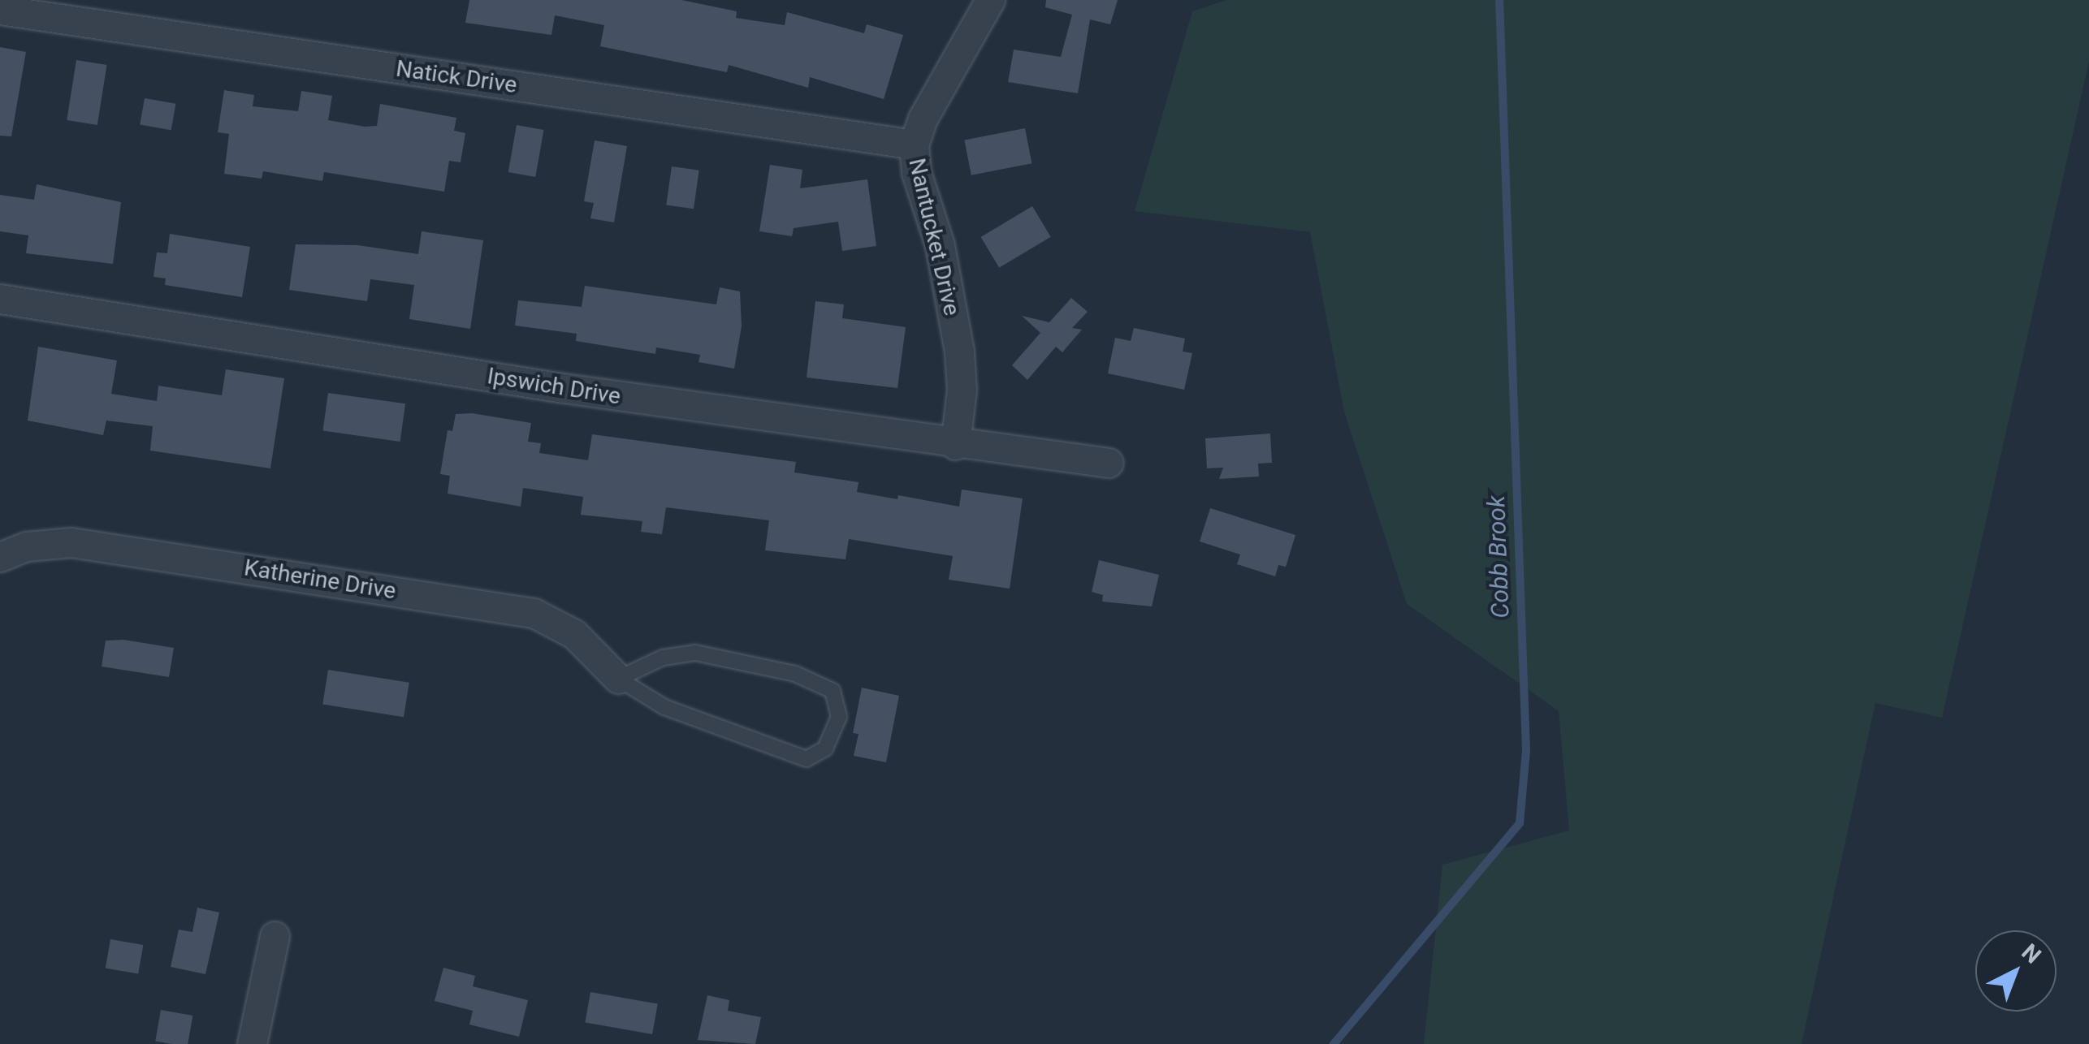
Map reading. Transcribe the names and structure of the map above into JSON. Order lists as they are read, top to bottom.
{
  "streets": {
    "street": [
      "Natick Drive",
      "Nantucket Drive",
      "Ipswich Drive",
      "Katherine Drive"
    ]
  },
  "crossings": [
    ["Natick Drive", "Nantucket Drive"],
    ["Nantucket Drive", "Ipswich Drive"]
  ],
  "water": ["Cobb Brook"],
  "north": "top right"
}
